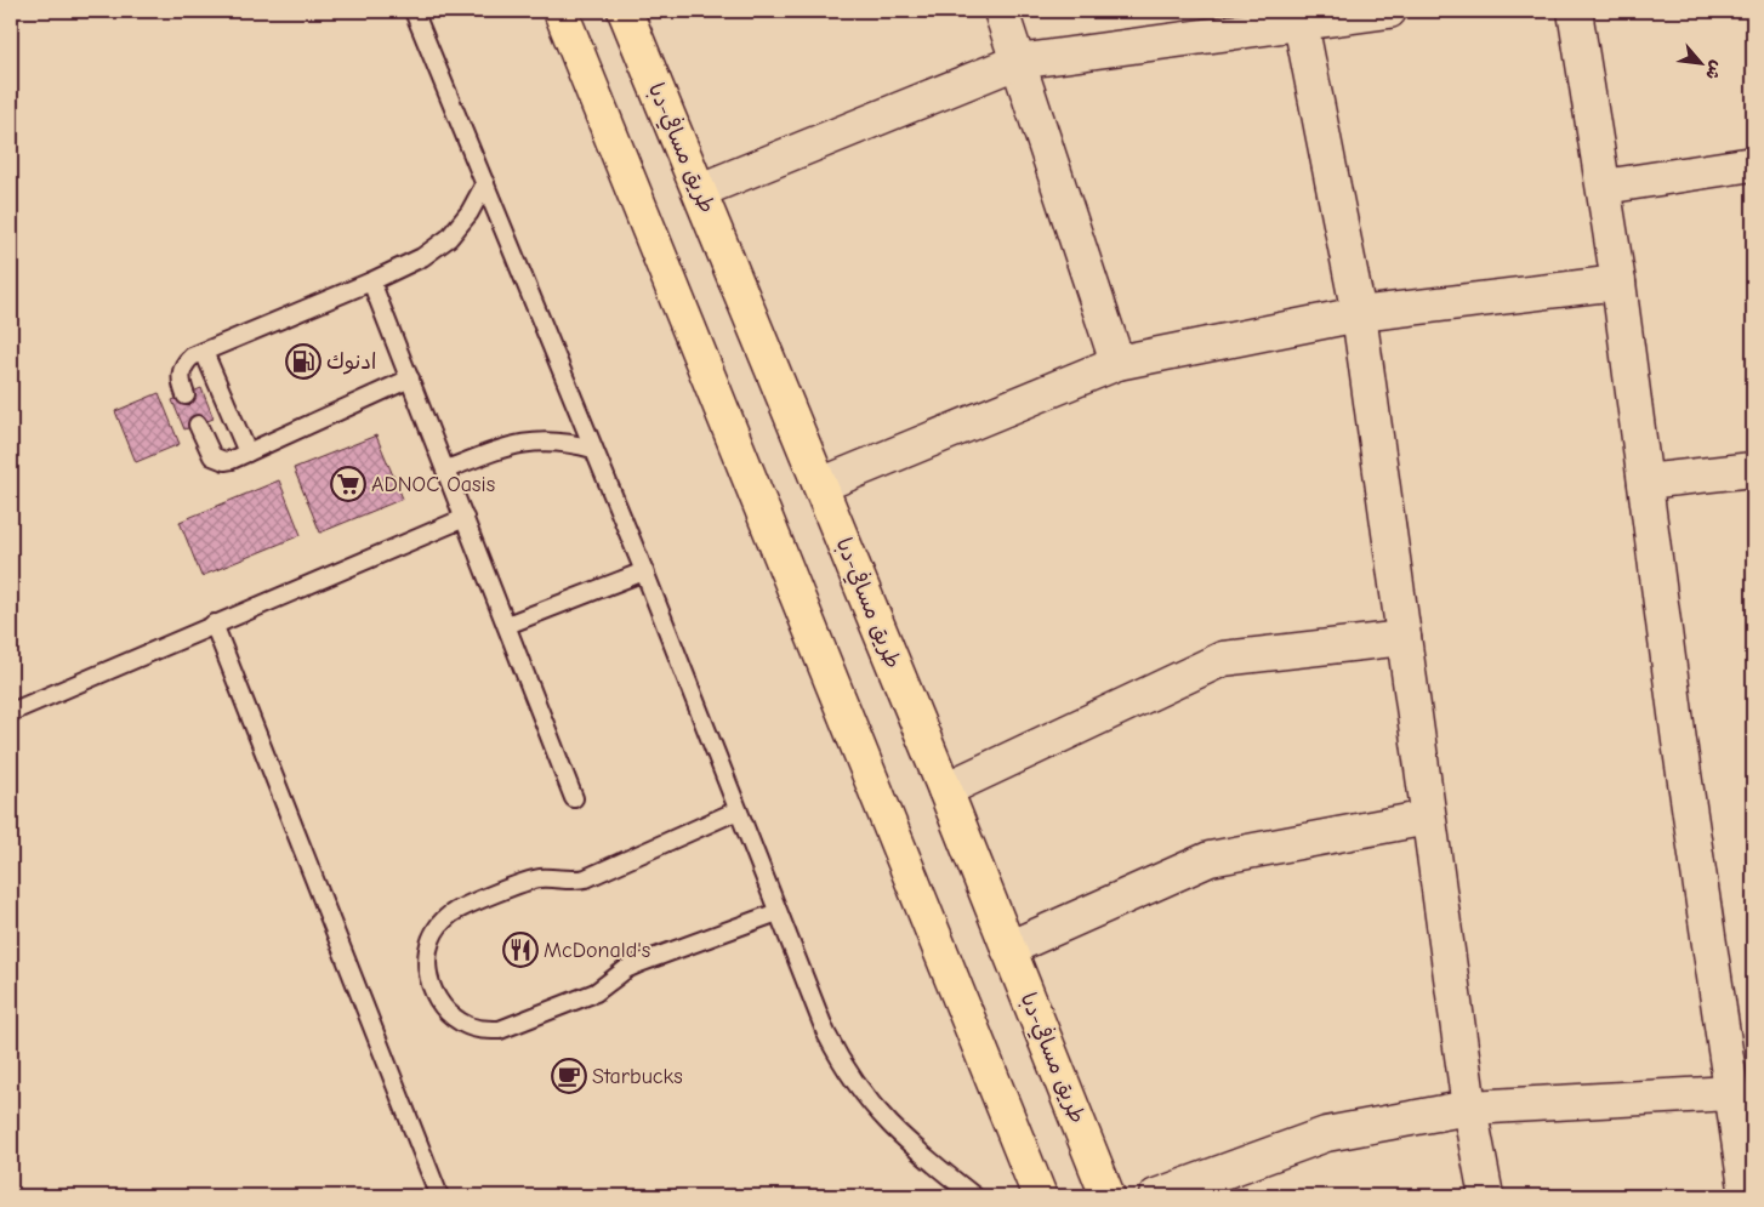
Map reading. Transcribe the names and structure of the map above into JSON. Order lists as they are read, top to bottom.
{
  "streets": {
    "highway": ["طريق مسافي-دبا"]
  },
  "places": {
    "fuel station": ["ادنوك"],
    "supermarket": ["ADNOC Oasis"],
    "restaurant": ["McDonald's"],
    "cafe": ["Starbucks"]
  },
  "north": "bottom right"
}
